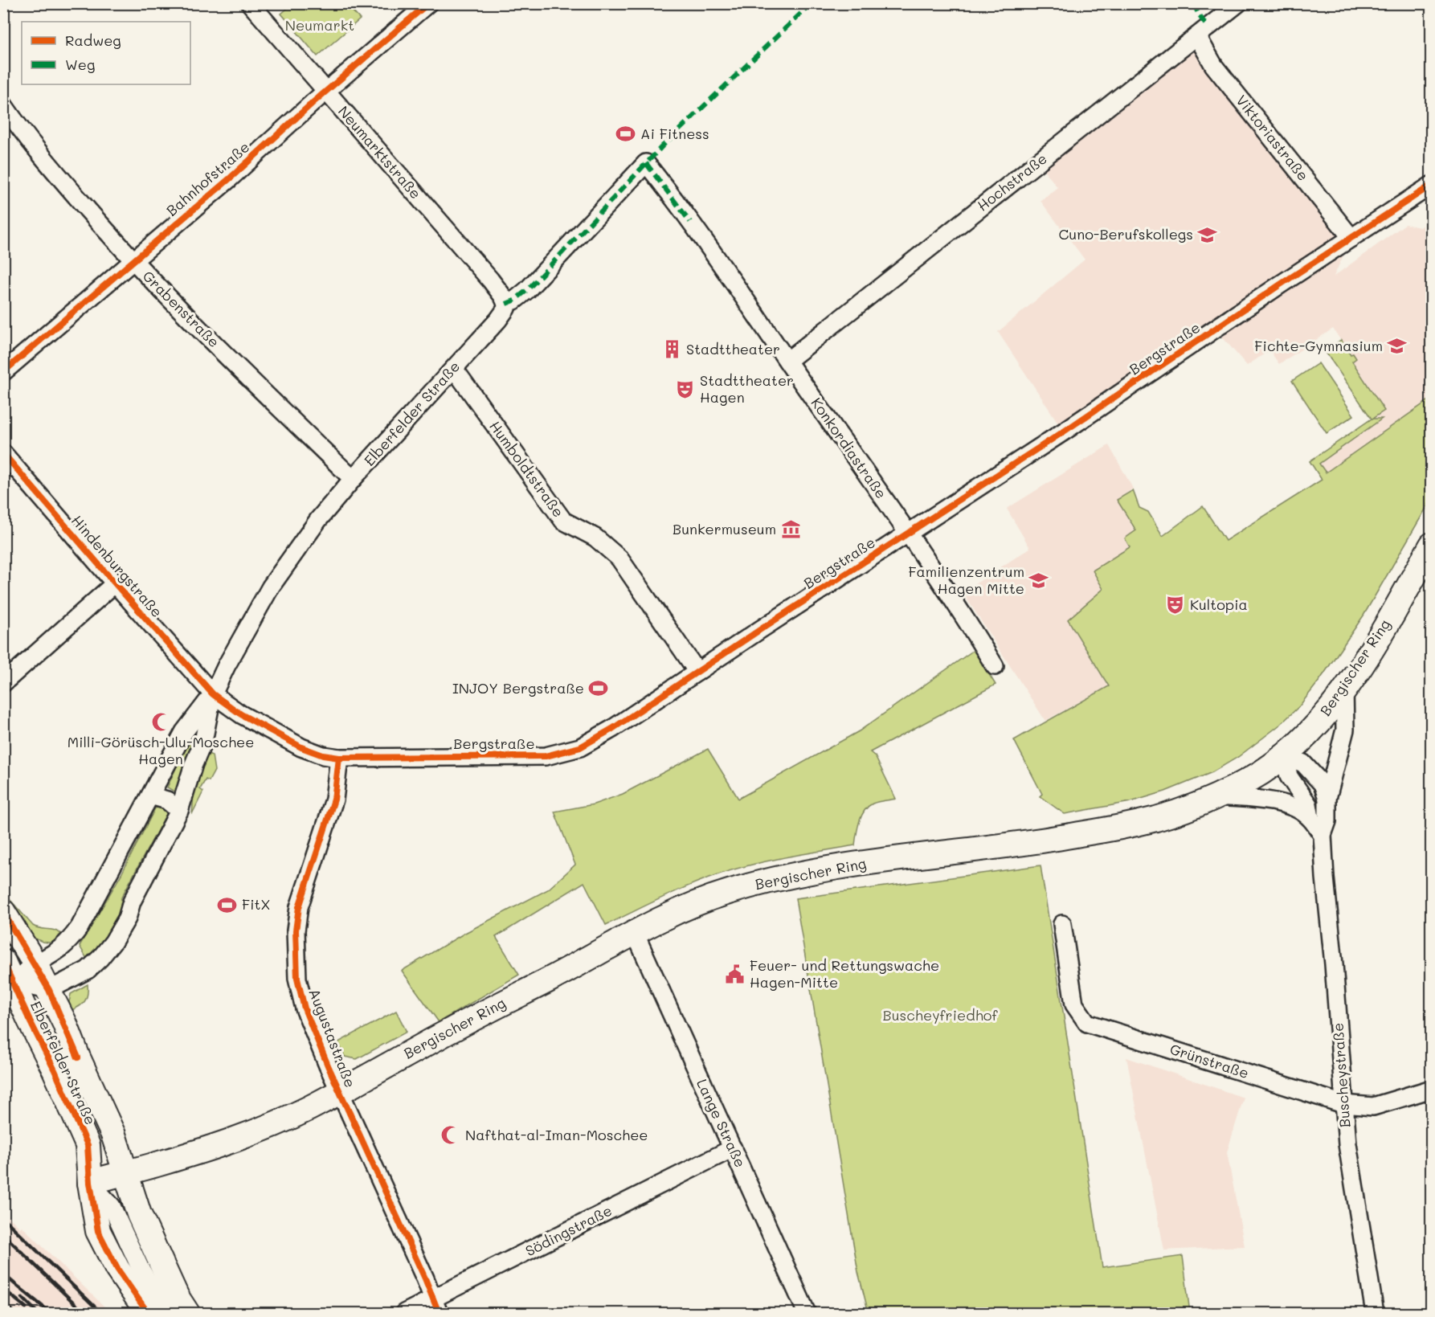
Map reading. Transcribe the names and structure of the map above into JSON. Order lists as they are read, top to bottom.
{
  "streets": {
    "main road": ["Elberfelder Straße", "Bergischer Ring"],
    "street": [
      "Viktoriastraße",
      "Neumarktstraße",
      "Bahnhofstraße",
      "Hochstraße",
      "Grabenstraße",
      "Bergstraße",
      "Konkordiastraße",
      "Humboldtstraße",
      "Hindenburgstraße",
      "Augustastraße",
      "Grünstraße",
      "Buscheystraße",
      "Lange Straße",
      "Södingstraße"
    ]
  },
  "crossings": [
    ["Viktoriastraße", "Hochstraße"],
    ["Viktoriastraße", "Bergstraße"],
    ["Neumarktstraße", "Bahnhofstraße"],
    ["Neumarktstraße", "Elberfelder Straße"],
    ["Bahnhofstraße", "Grabenstraße"],
    ["Hochstraße", "Konkordiastraße"],
    ["Grabenstraße", "Elberfelder Straße"],
    ["Bergstraße", "Elberfelder Straße"],
    ["Bergstraße", "Konkordiastraße"],
    ["Bergstraße", "Humboldtstraße"],
    ["Bergstraße", "Hindenburgstraße"],
    ["Bergstraße", "Augustastraße"],
    ["Elberfelder Straße", "Konkordiastraße"],
    ["Elberfelder Straße", "Humboldtstraße"],
    ["Elberfelder Straße", "Hindenburgstraße"],
    ["Elberfelder Straße", "Bergischer Ring"],
    ["Bergischer Ring", "Augustastraße"],
    ["Bergischer Ring", "Buscheystraße"],
    ["Bergischer Ring", "Lange Straße"],
    ["Augustastraße", "Södingstraße"],
    ["Grünstraße", "Buscheystraße"],
    ["Lange Straße", "Södingstraße"]
  ],
  "parks": ["Neumarkt", "Buscheyfriedhof"],
  "places": {
    "sports": ["Ai Fitness", "INJOY Bergstraße", "FitX"],
    "school or university": ["Cuno-Berufskollegs", "Fichte-Gymnasium", "Familienzentrum Hagen Mitte"],
    "building": ["Stadttheater"],
    "theatre": ["Stadttheater Hagen", "Kultopia"],
    "museum": ["Bunkermuseum"],
    "mosque": ["Milli-Görüsch-Ulu-Moschee Hagen", "Nafthat-al-Iman-Moschee"],
    "public building": ["Feuer- und Rettungswache Hagen-Mitte"]
  },
  "legend": ["Radweg", "Weg"]
}
